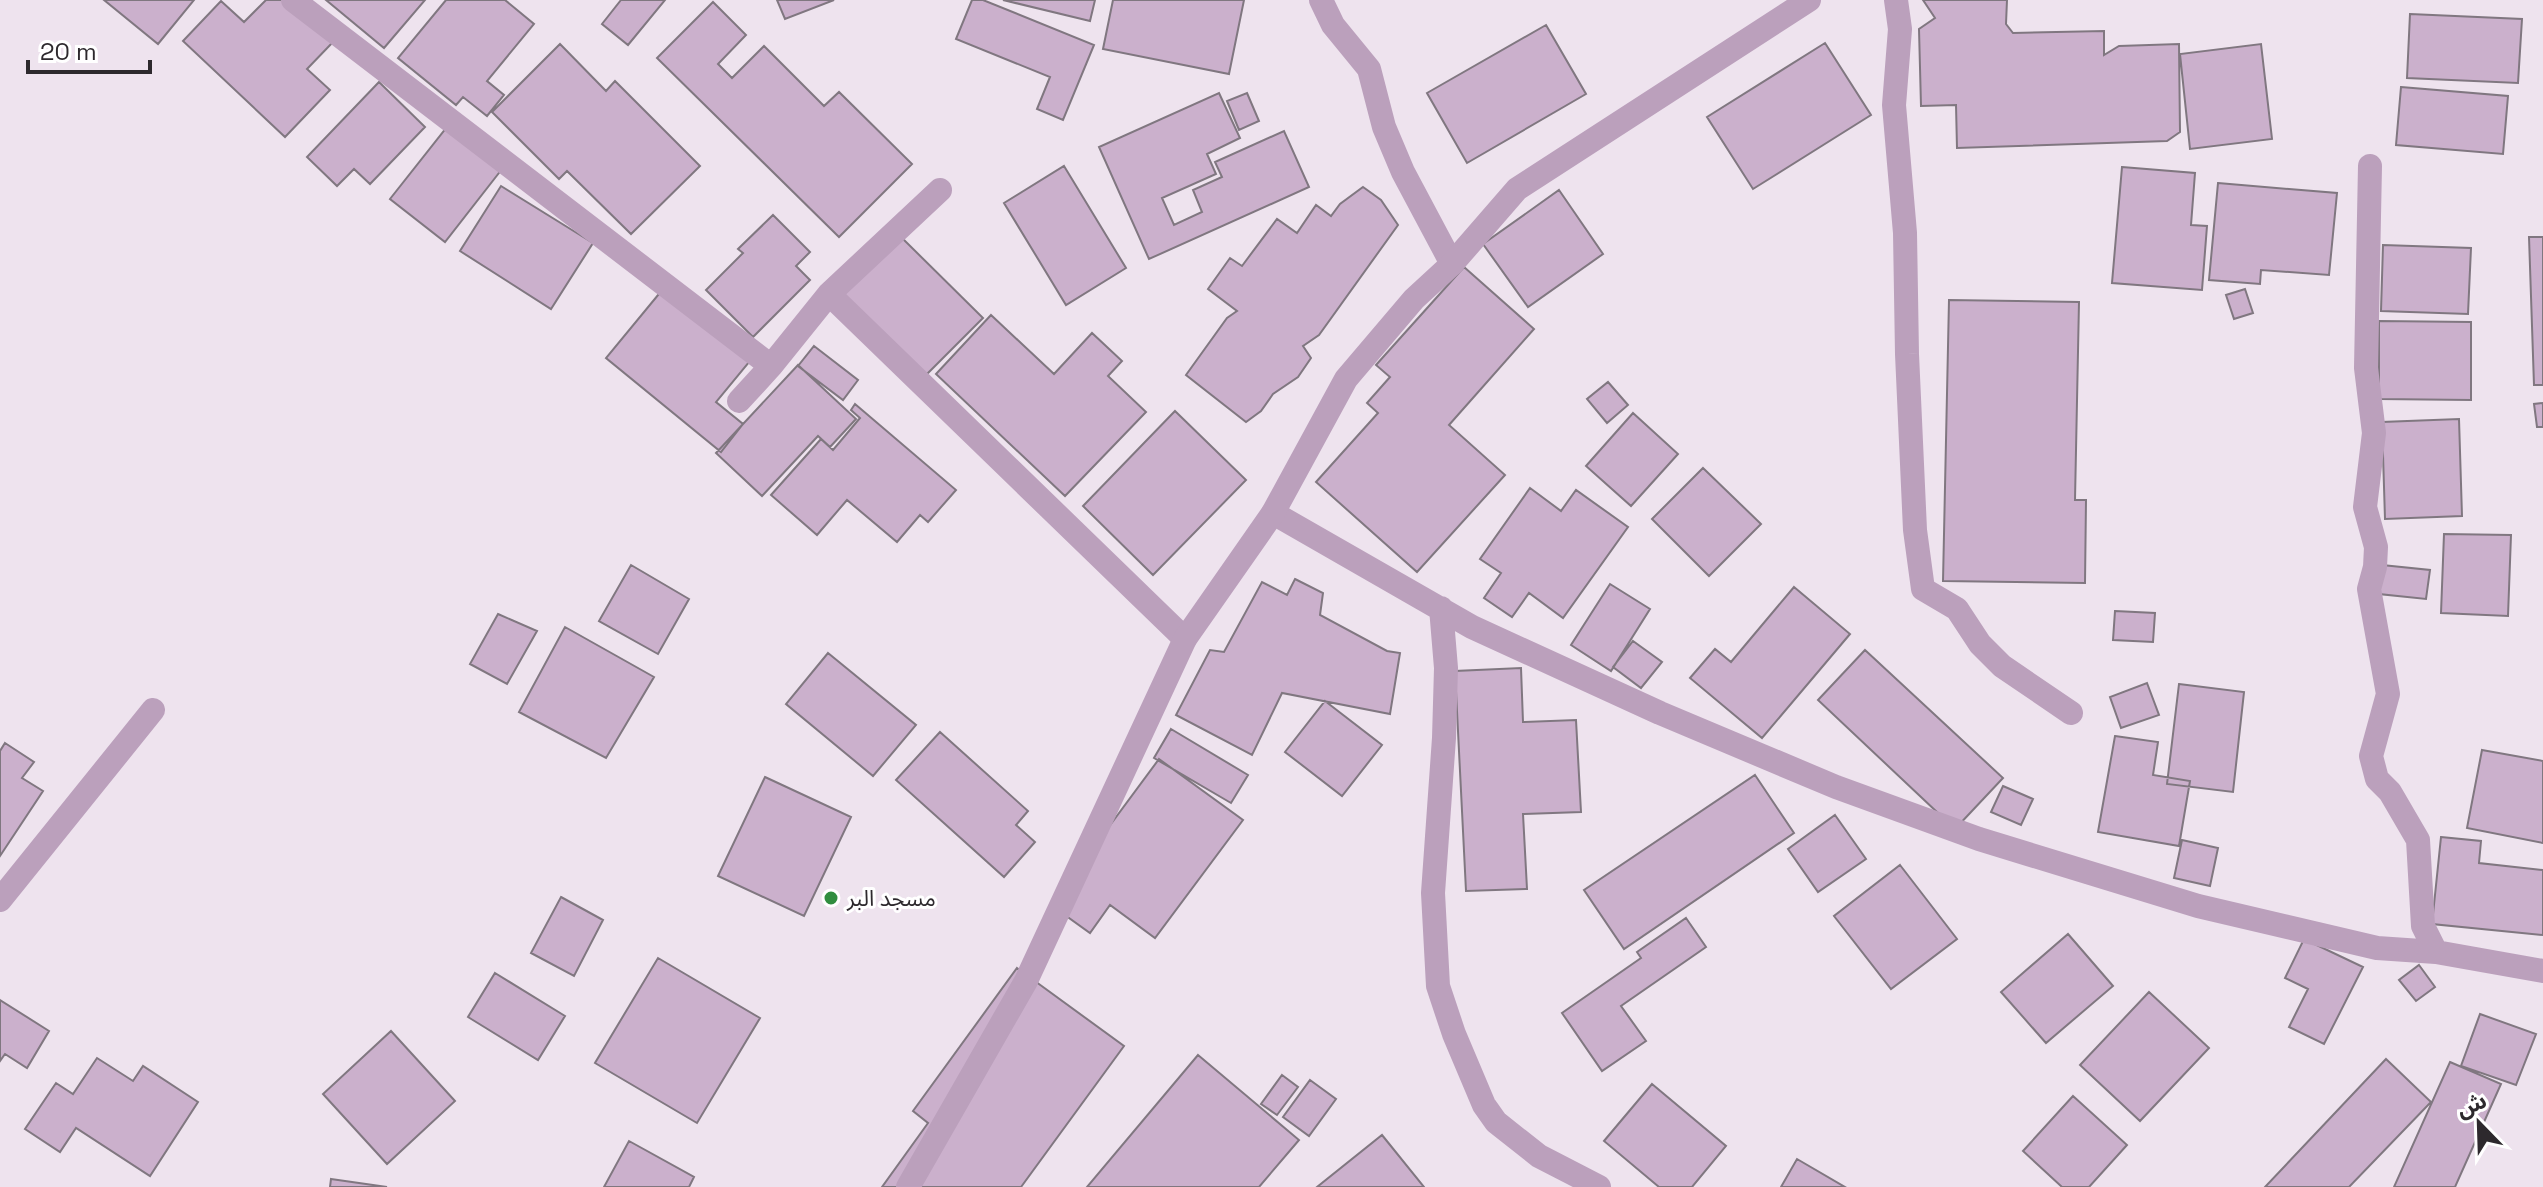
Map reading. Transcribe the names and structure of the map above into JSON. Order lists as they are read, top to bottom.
{
  "places": ["مسجد البر"],
  "scale_bar": "20 m",
  "north": "top left"
}
